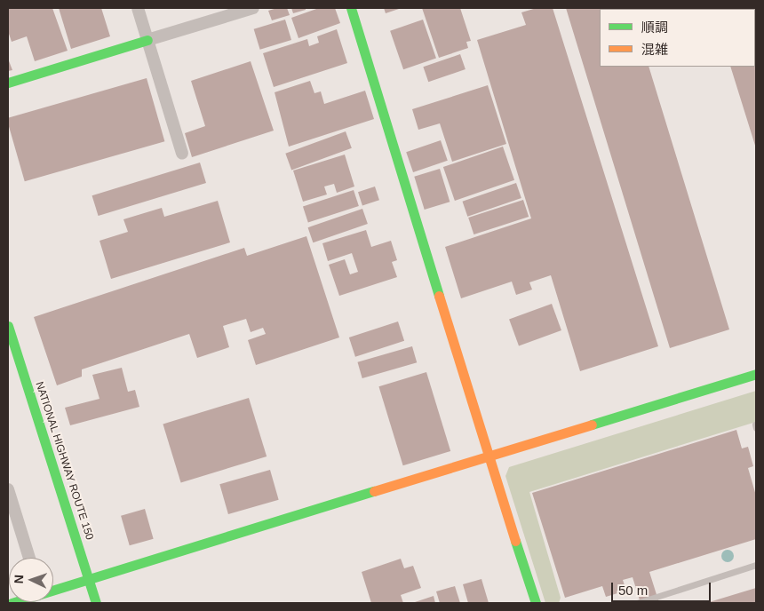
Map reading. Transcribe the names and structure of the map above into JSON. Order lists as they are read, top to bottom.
{
  "streets": {
    "main road": ["NATIONAL HIGHWAY ROUTE 150"]
  },
  "legend": ["順調", "混雑"],
  "scale_bar": "50 m",
  "north": "left"
}
